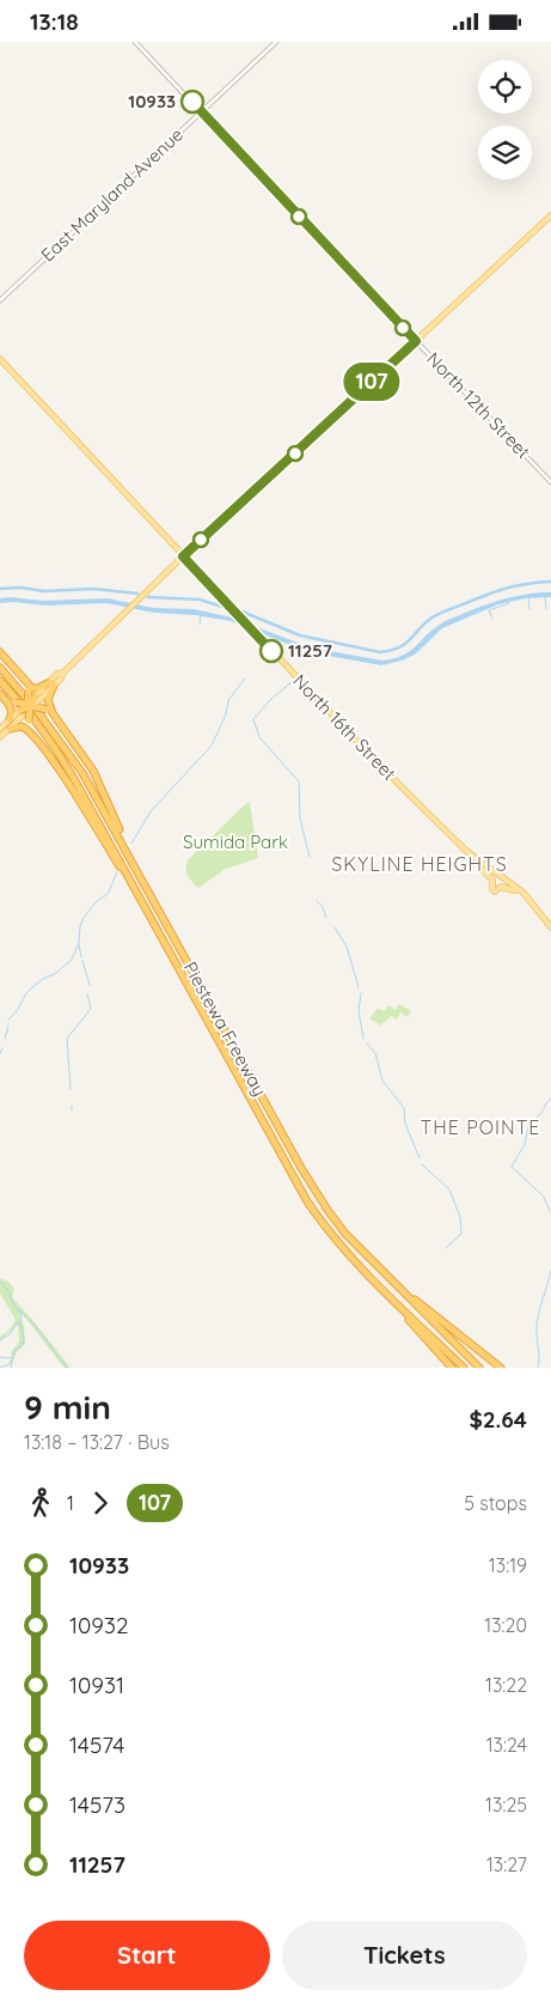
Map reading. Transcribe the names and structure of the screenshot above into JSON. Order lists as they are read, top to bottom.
{
  "streets": {
    "highway": ["Piestewa Freeway"],
    "main road": ["North 16th Street"],
    "street": ["East Maryland Avenue", "North 12th Street"]
  },
  "crossings": [
    ["East Maryland Avenue", "North 12th Street"]
  ],
  "districts": ["SKYLINE HEIGHTS", "THE POINTE"],
  "parks": ["Sumida Park"],
  "places": ["10933", "11257"],
  "lines": ["bus line 107"],
  "page": {
    "status": "13:18",
    "on_map": "107",
    "heading": ["9 min", "13:18 – 13:27 · Bus", "$2.64"],
    "legs": ["1", "107", "5 stops"],
    "list": [
      {
        "name": "10933",
        "value": "13:19"
      },
      {
        "name": "10932",
        "value": "13:20"
      },
      {
        "name": "10931",
        "value": "13:22"
      },
      {
        "name": "14574",
        "value": "13:24"
      },
      {
        "name": "14573",
        "value": "13:25"
      },
      {
        "name": "11257",
        "value": "13:27"
      }
    ],
    "buttons": ["Start", "Tickets"]
  }
}
